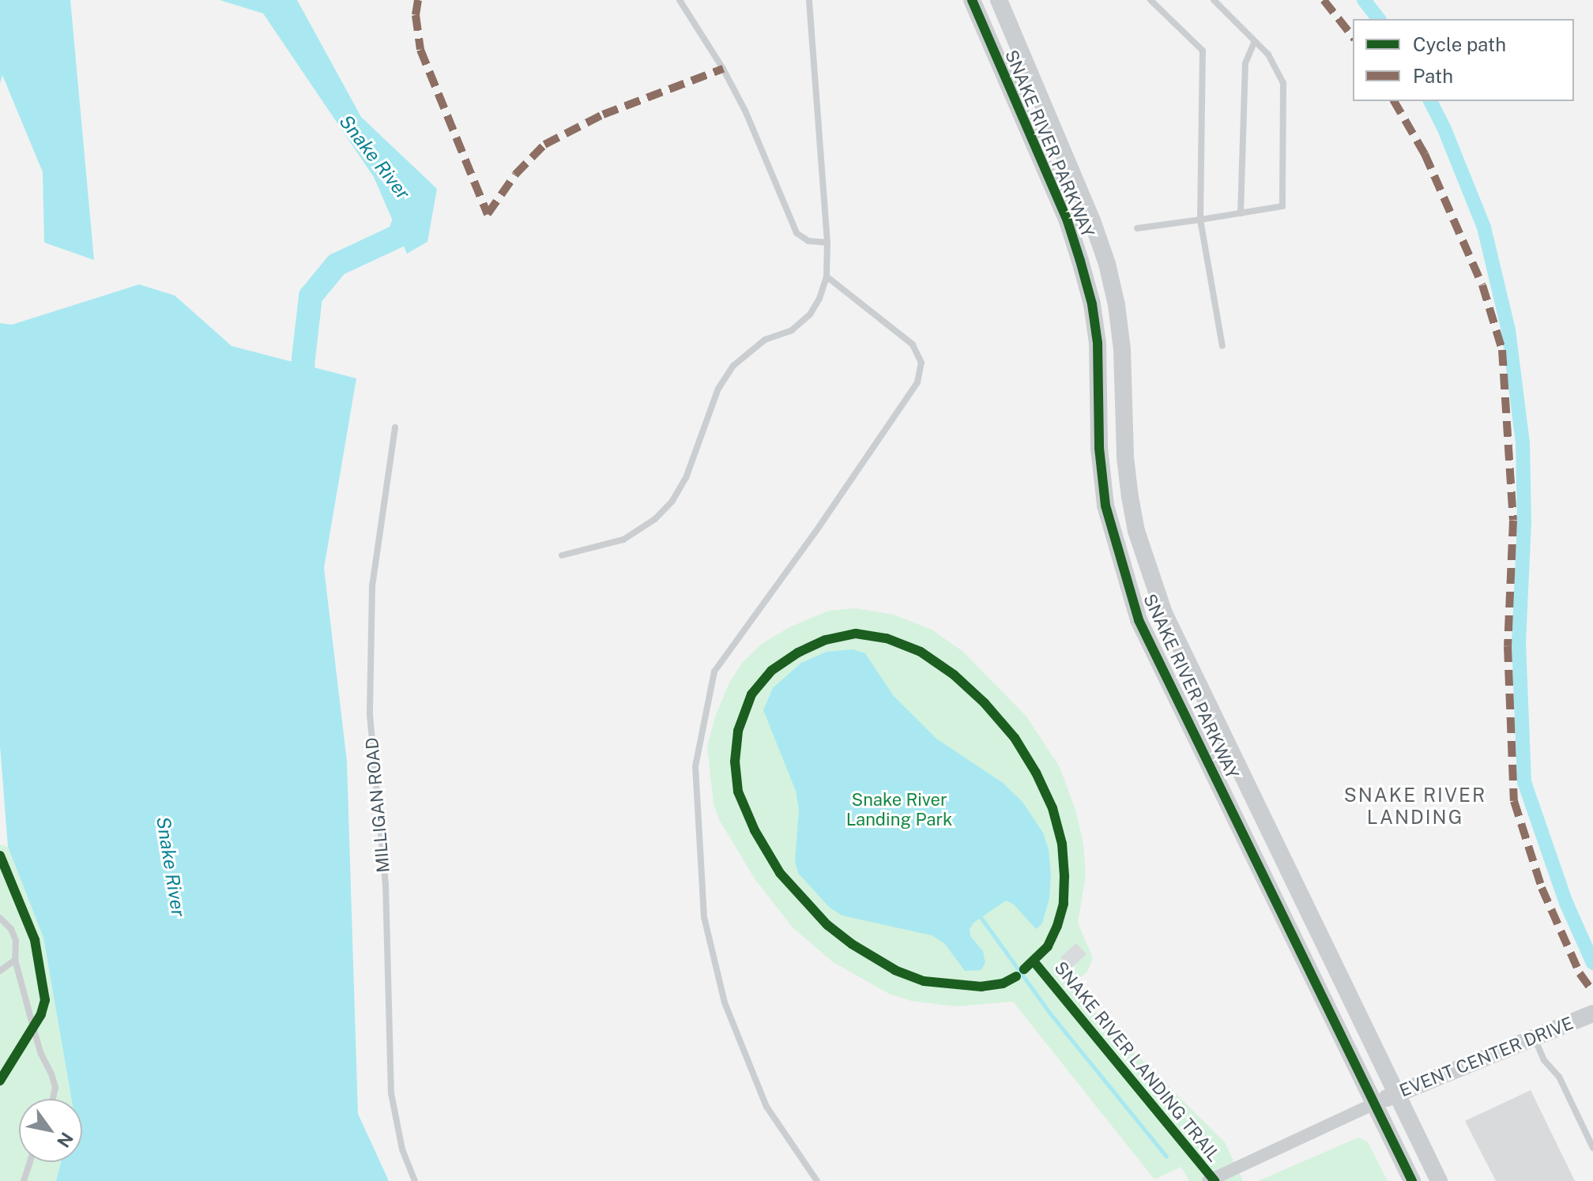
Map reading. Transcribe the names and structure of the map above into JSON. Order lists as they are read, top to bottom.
{
  "streets": {
    "street": ["SNAKE RIVER PARKWAY", "EVENT CENTER DRIVE"],
    "lane": ["MILLIGAN ROAD"],
    "cycle path": ["SNAKE RIVER LANDING TRAIL"]
  },
  "crossings": [
    ["SNAKE RIVER PARKWAY", "EVENT CENTER DRIVE"]
  ],
  "districts": ["SNAKE RIVER LANDING"],
  "water": ["Snake River"],
  "parks": ["Snake River Landing Park"],
  "legend": ["Cycle path", "Path"],
  "north": "bottom right"
}
